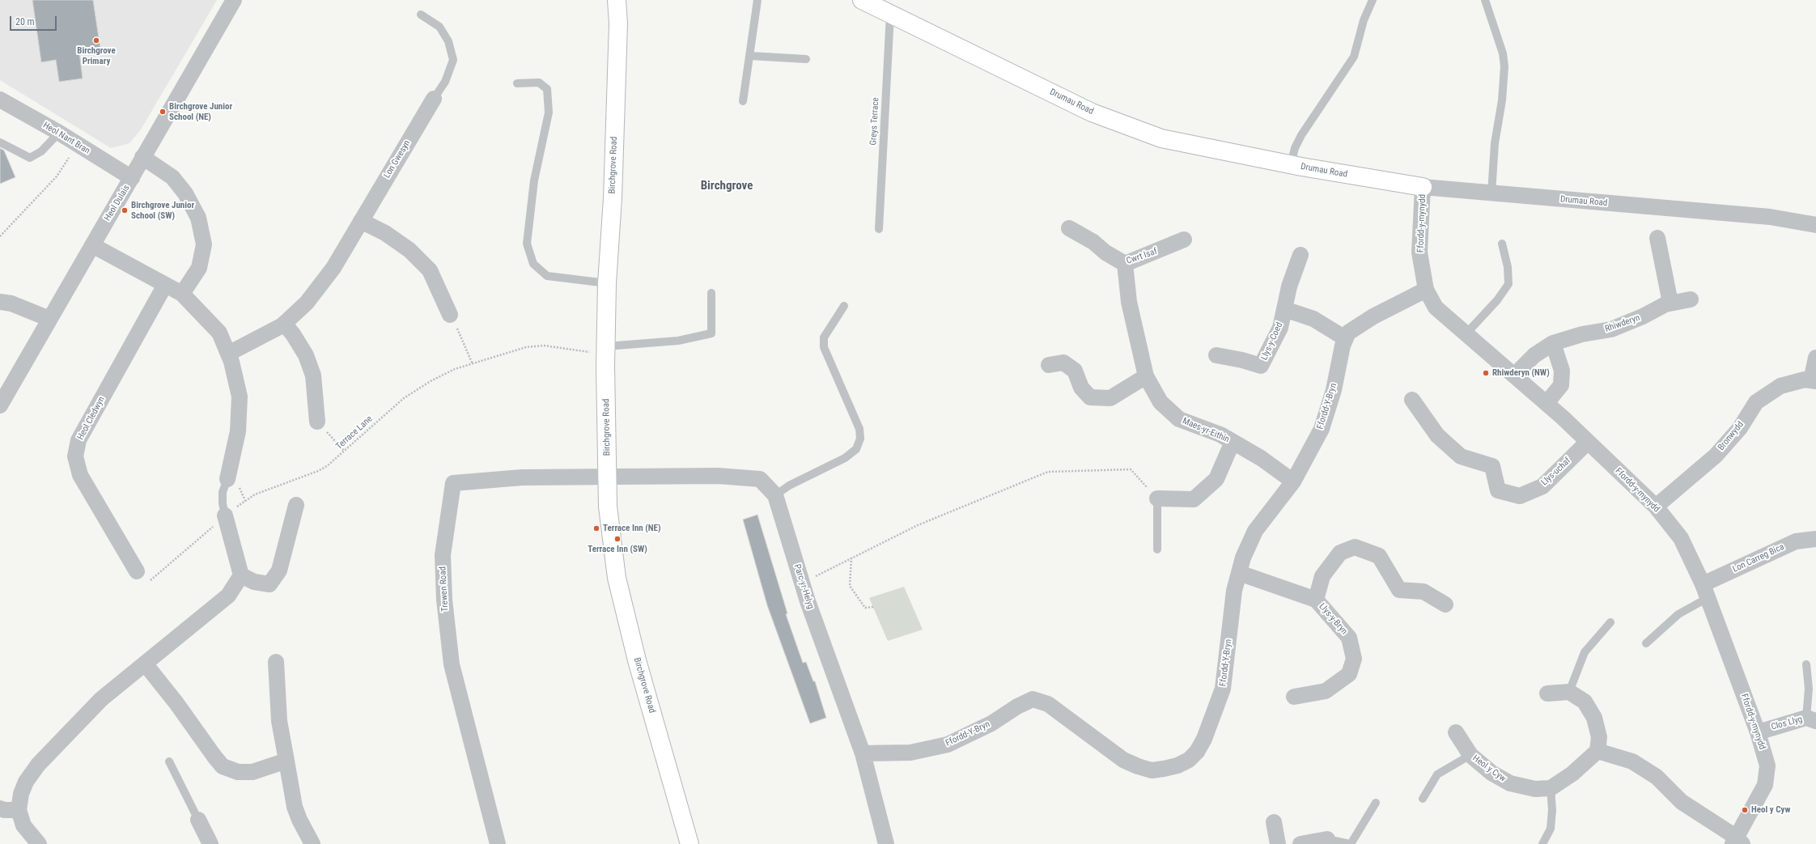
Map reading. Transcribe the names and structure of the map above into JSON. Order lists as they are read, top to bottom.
{
  "streets": {
    "main road": ["Drumau Road", "Birchgrove Road"],
    "street": [
      "Heol Nant Bran",
      "Lon Gwesyn",
      "Heol Dulais",
      "Ffordd-y-mynydd",
      "Cwrt Isaf",
      "Rhiwderyn",
      "Llys-y-Coed",
      "Ffordd-Y-Bryn",
      "Heol Cledwyn",
      "Maes-yr-Eithin",
      "Bronwydd",
      "Llys-uchaf",
      "Lon Carreg Bica",
      "Parc-yr-Helyg",
      "Trewen Road",
      "Llys-y-Bryn",
      "Clos Llyg",
      "Heol y Cyw"
    ],
    "lane": ["Greys Terrace"],
    "path": ["Terrace Lane"]
  },
  "crossings": [
    ["Drumau Road", "Greys Terrace"],
    ["Drumau Road", "Ffordd-y-mynydd"],
    ["Heol Nant Bran", "Heol Dulais"],
    ["Birchgrove Road", "Terrace Lane"],
    ["Birchgrove Road", "Parc-yr-Helyg"],
    ["Birchgrove Road", "Trewen Road"],
    ["Ffordd-y-mynydd", "Rhiwderyn"],
    ["Ffordd-y-mynydd", "Ffordd-Y-Bryn"],
    ["Ffordd-y-mynydd", "Bronwydd"],
    ["Ffordd-y-mynydd", "Llys-uchaf"],
    ["Ffordd-y-mynydd", "Lon Carreg Bica"],
    ["Ffordd-y-mynydd", "Clos Llyg"],
    ["Cwrt Isaf", "Maes-yr-Eithin"],
    ["Ffordd-Y-Bryn", "Maes-yr-Eithin"],
    ["Ffordd-Y-Bryn", "Parc-yr-Helyg"],
    ["Ffordd-Y-Bryn", "Llys-y-Bryn"],
    ["Heol Cledwyn", "Terrace Lane"],
    ["Parc-yr-Helyg", "Trewen Road"]
  ],
  "districts": ["Birchgrove"],
  "places": [
    "Birchgrove Primary",
    "Birchgrove Junior School (NE)",
    "Birchgrove Junior School (SW)",
    "Rhiwderyn (NW)",
    "Terrace Inn (NE)",
    "Terrace Inn (SW)",
    "Heol y Cyw"
  ],
  "scale_bar": "20 m"
}
